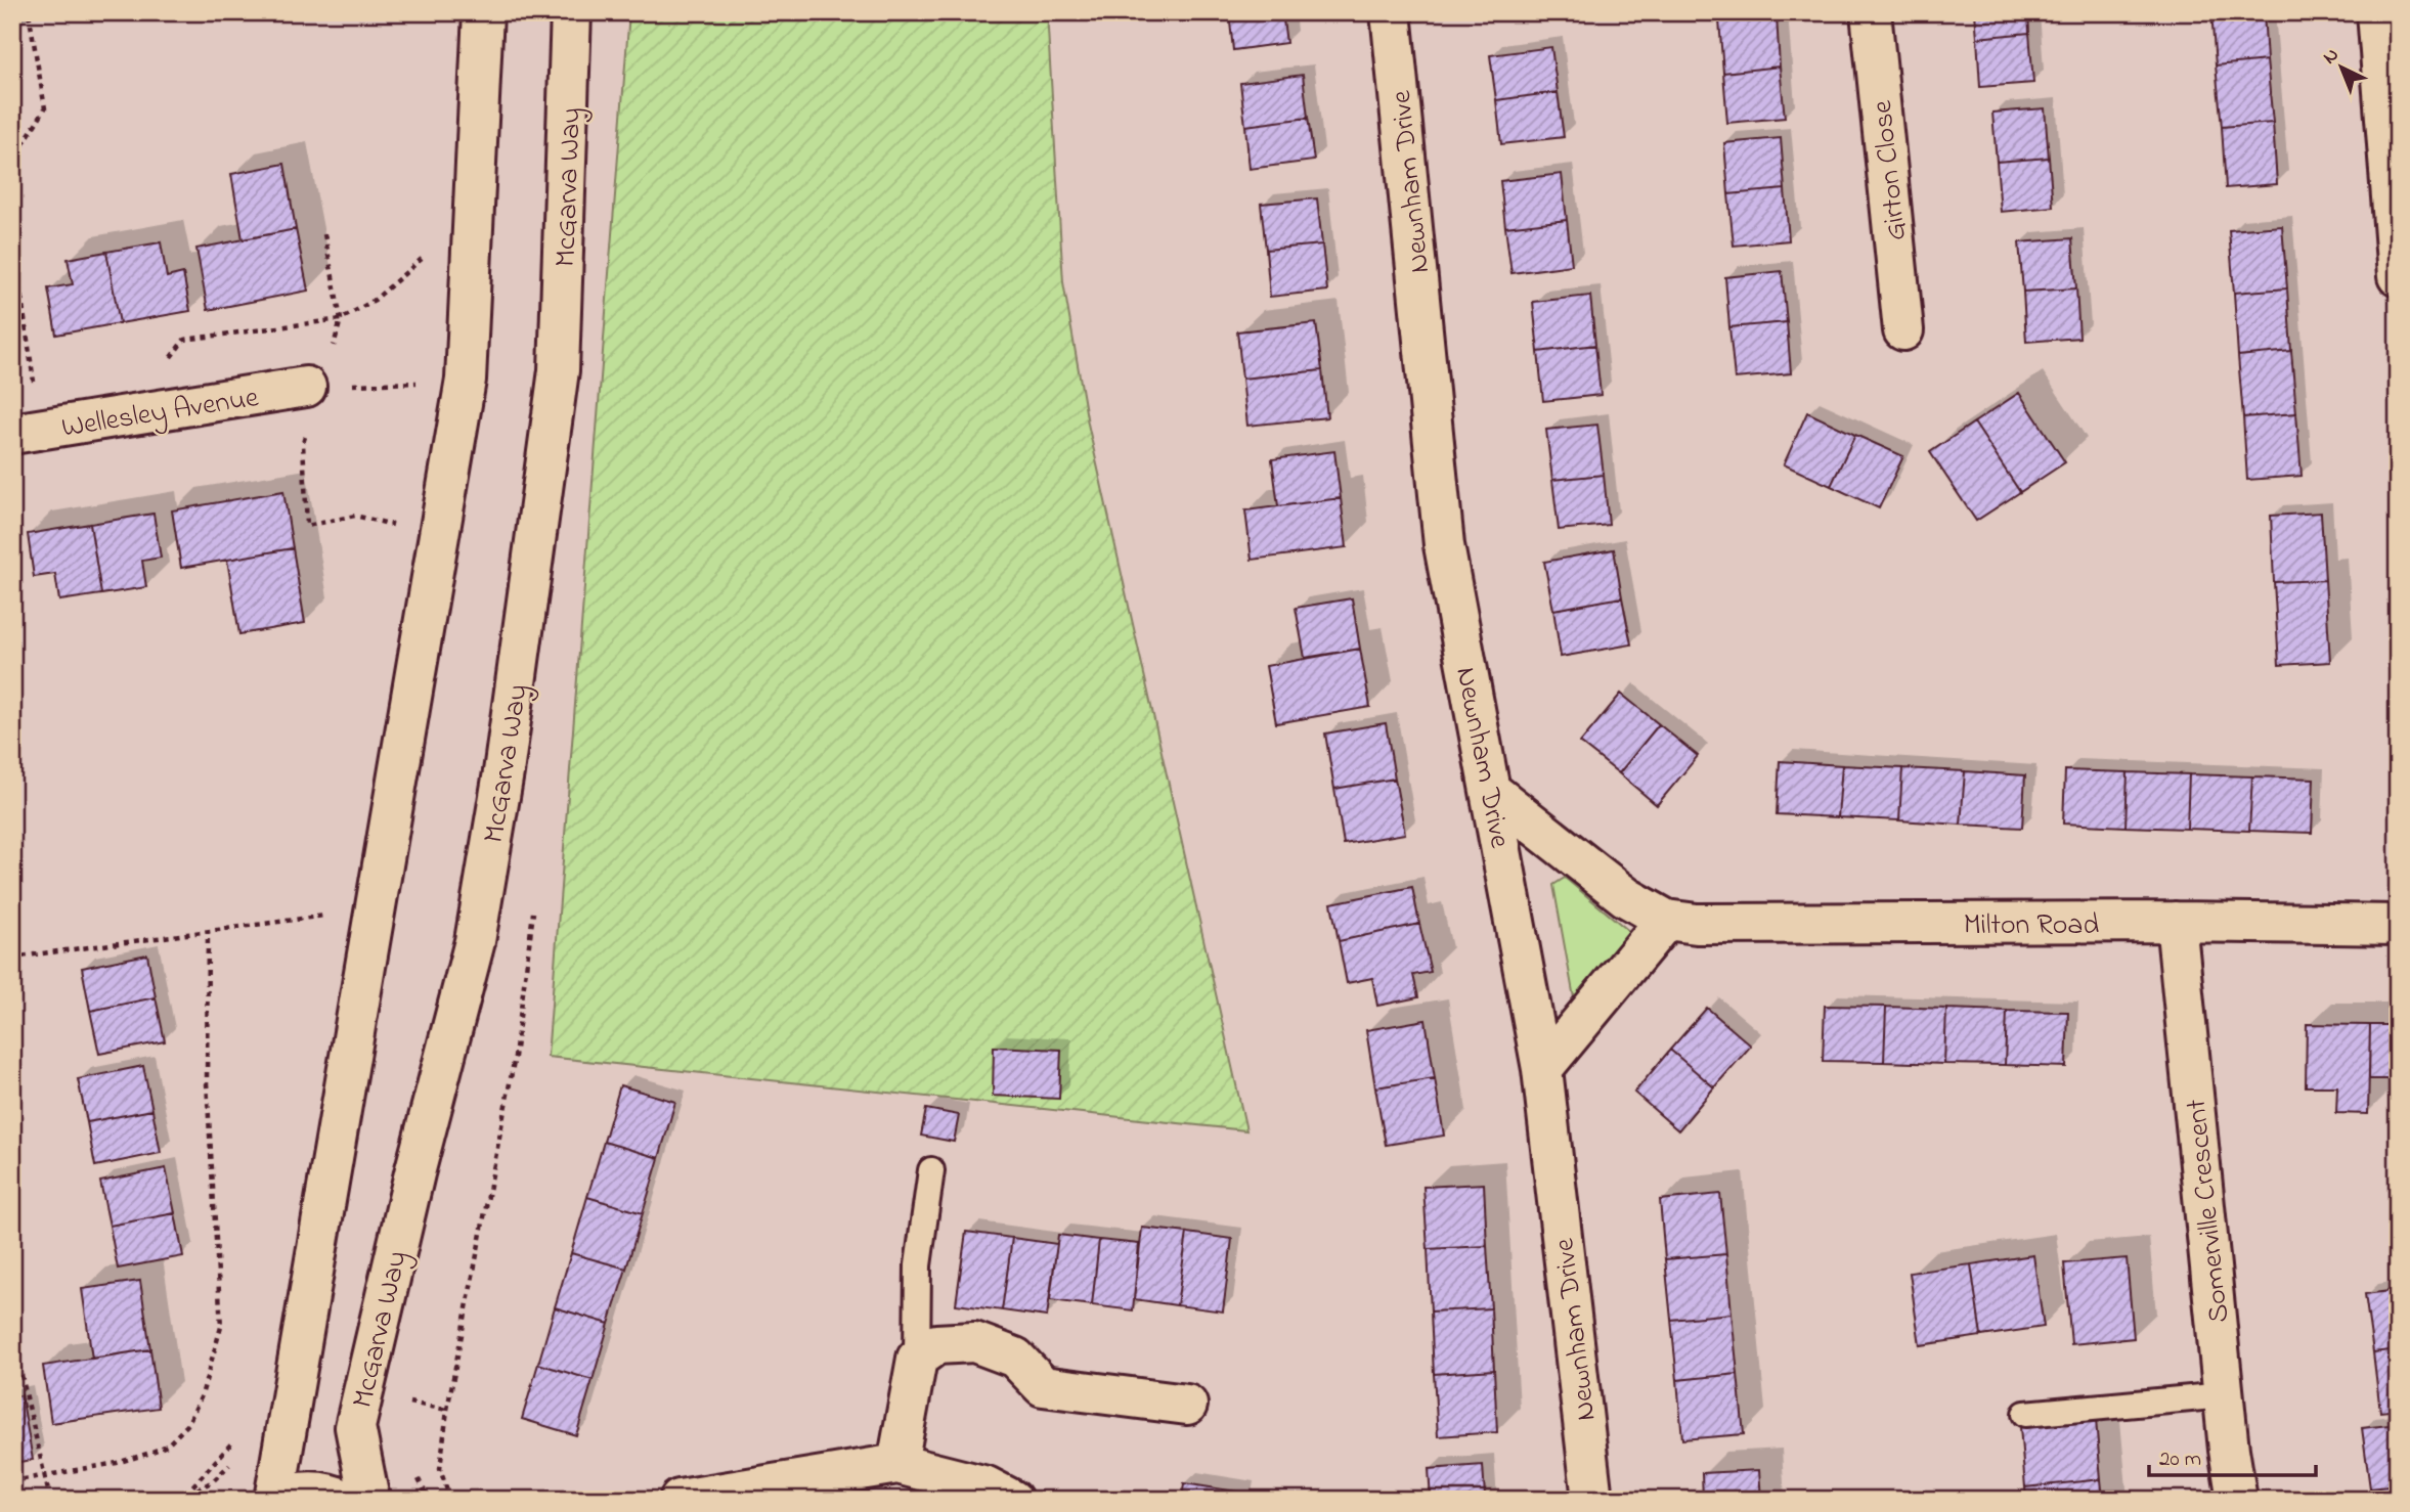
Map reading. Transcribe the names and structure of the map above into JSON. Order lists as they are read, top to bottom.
{
  "streets": {
    "street": [
      "Girton Close",
      "Newnham Drive",
      "McGarva Way",
      "Wellesley Avenue",
      "Milton Road",
      "Somerville Crescent"
    ]
  },
  "crossings": [
    ["Newnham Drive", "Milton Road"],
    ["Milton Road", "Somerville Crescent"]
  ],
  "scale_bar": "20 m",
  "north": "top left"
}
